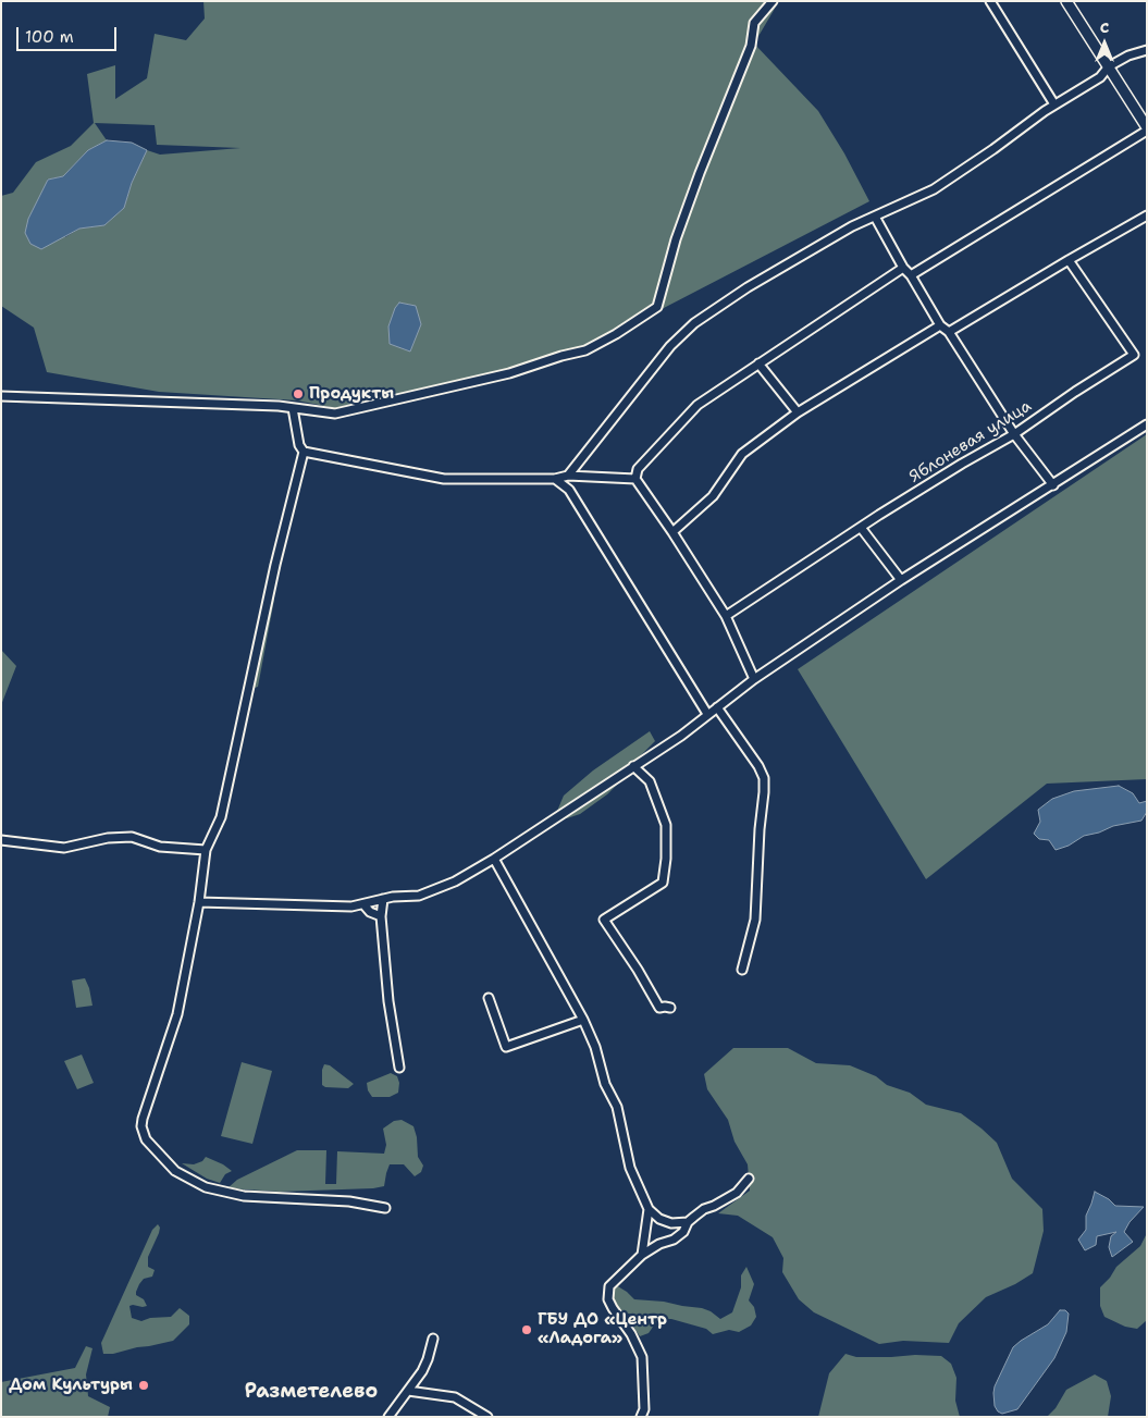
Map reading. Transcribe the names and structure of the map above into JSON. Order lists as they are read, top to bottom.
{
  "streets": {
    "street": ["Яблоневая улица"]
  },
  "districts": ["Разметелево"],
  "places": ["Продукты", "ГБУ ДО «Центр «Ладога»", "Дом Культуры"],
  "scale_bar": "100 m",
  "north": "top"
}
